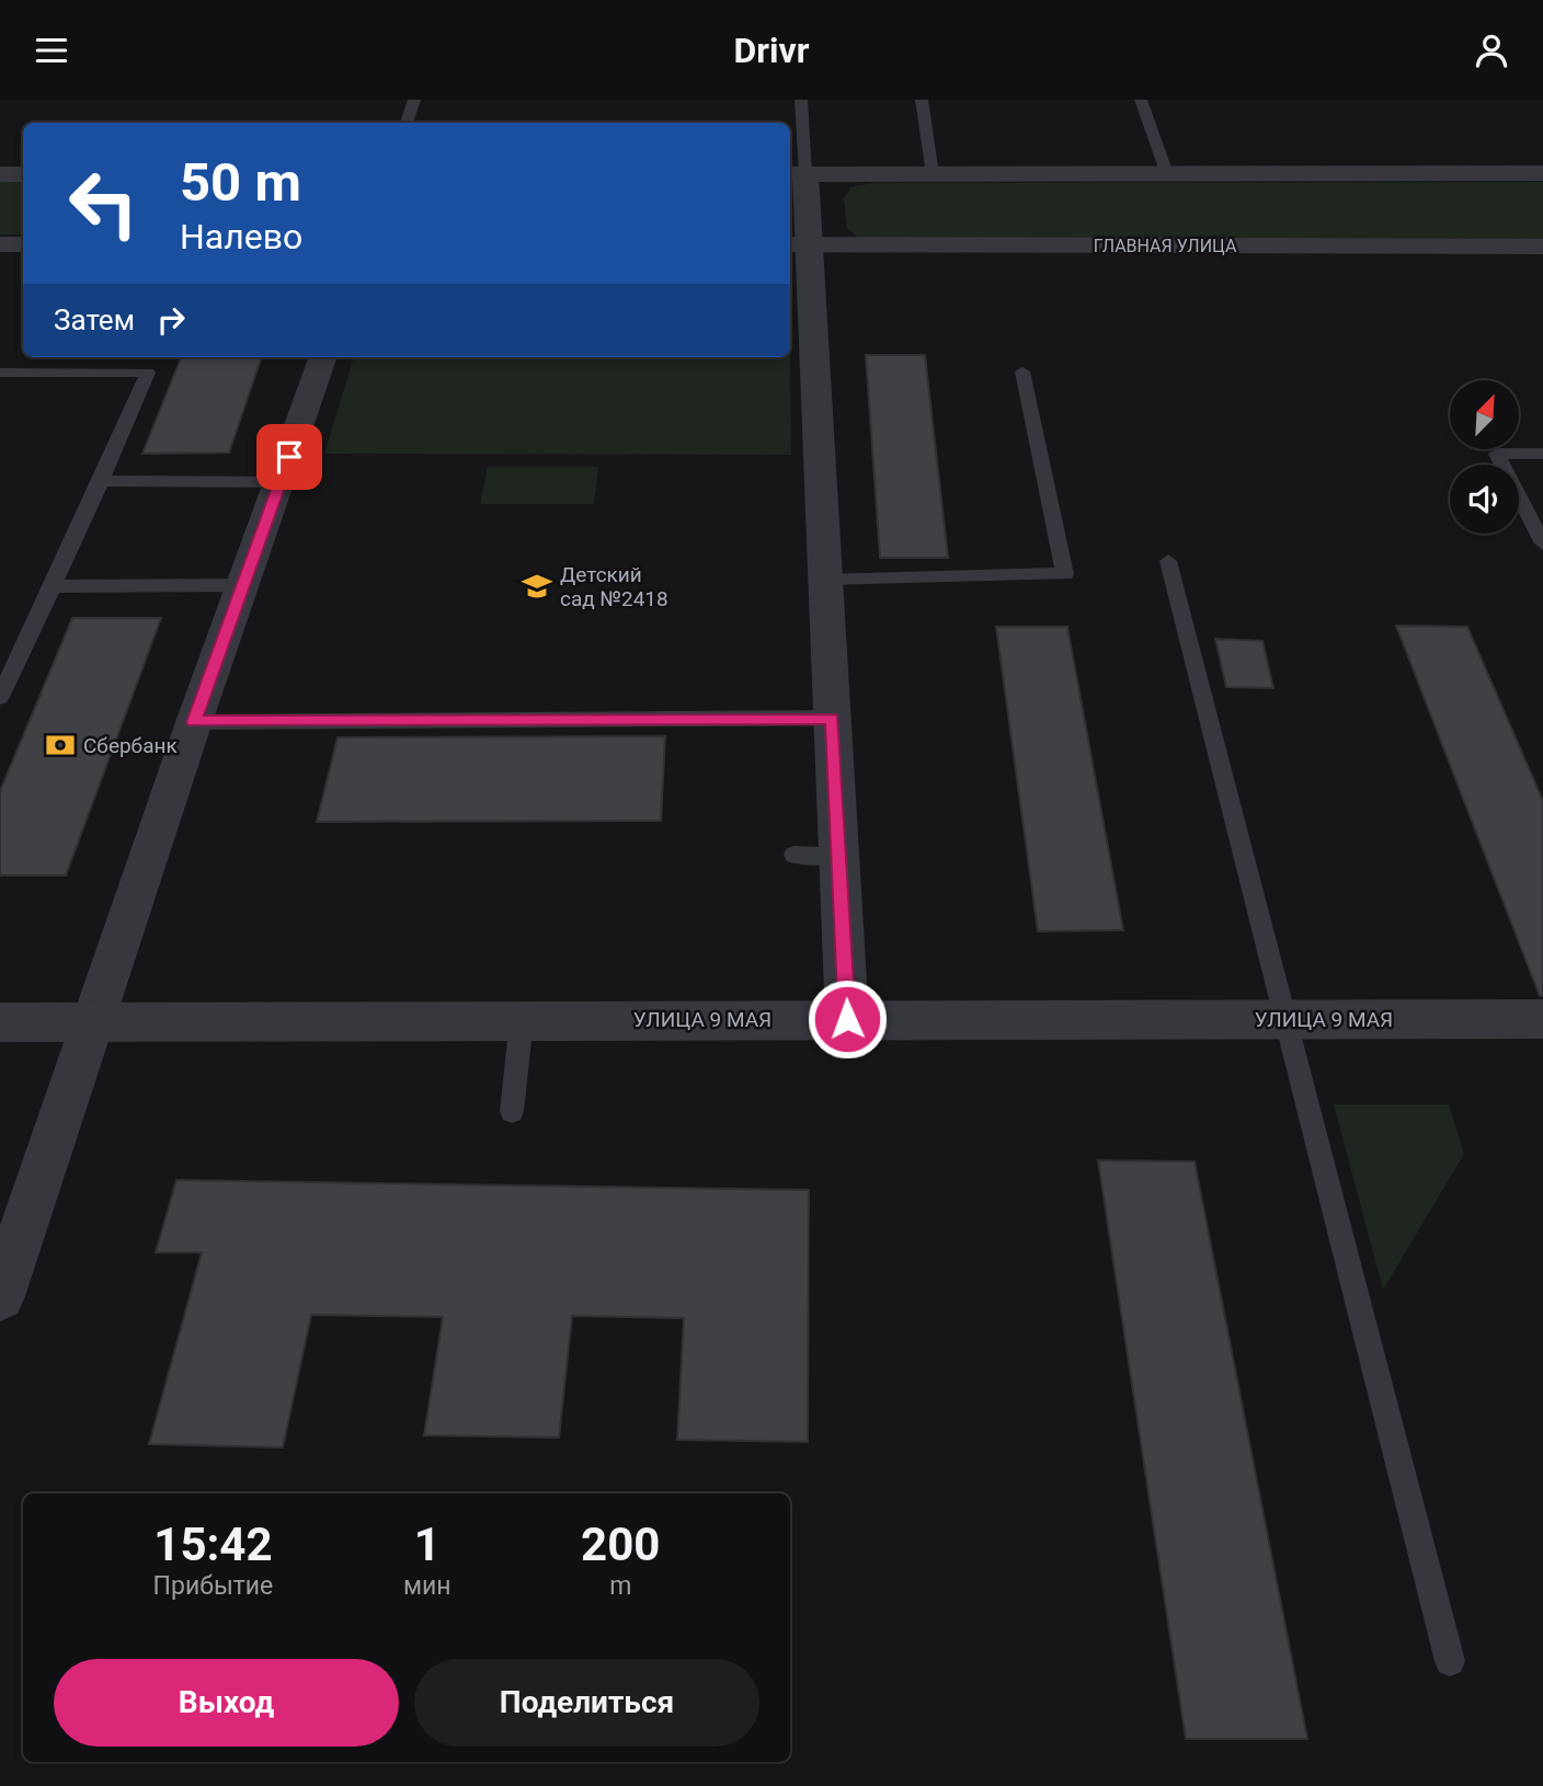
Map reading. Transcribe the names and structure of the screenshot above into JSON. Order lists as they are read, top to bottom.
{
  "streets": {
    "street": ["ГЛАВНАЯ УЛИЦА", "УЛИЦА 9 МАЯ"]
  },
  "places": {
    "school or university": ["Детский сад №2418"],
    "bank": ["Сбербанк"]
  },
  "north": "top right",
  "page": {
    "header": "Drivr",
    "turn": ["50 m", "Налево"],
    "then": "Затем",
    "eta": [
      "15:42",
      "Прибытие",
      "1",
      "мин",
      "200",
      "m"
    ],
    "buttons": ["Выход", "Поделиться"]
  }
}
